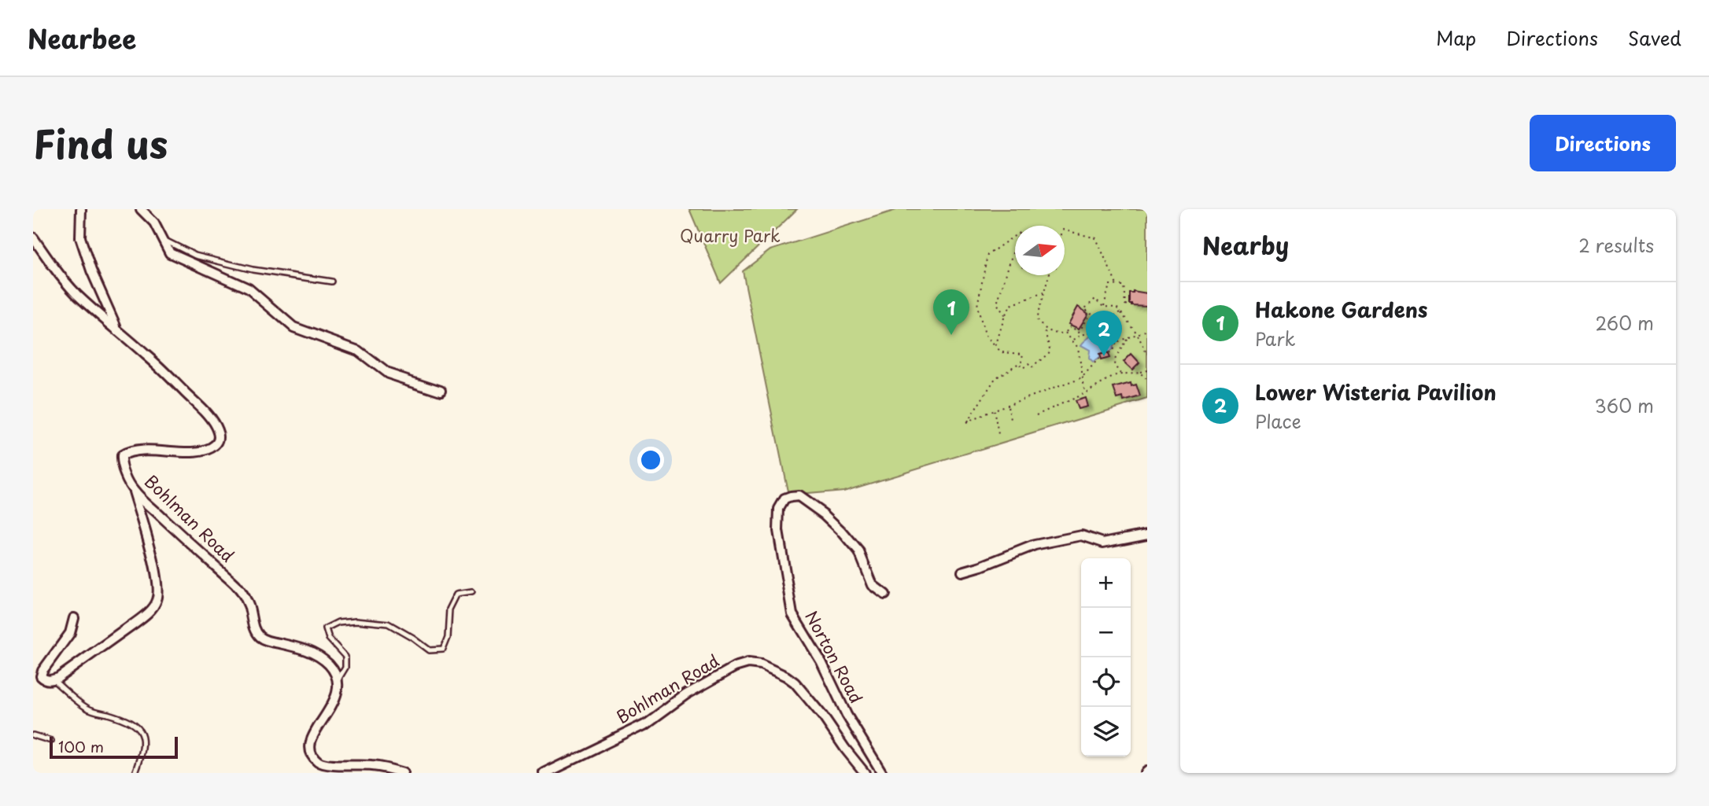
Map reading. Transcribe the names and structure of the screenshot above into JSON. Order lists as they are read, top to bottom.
{
  "streets": {
    "street": ["Bohlman Road", "Norton Road"]
  },
  "parks": ["Quarry Park"],
  "scale_bar": "100 m",
  "north": "right",
  "page": {
    "header": "Nearbee",
    "nav": ["Map", "Directions", "Saved"],
    "title": "Find us",
    "buttons": "Directions",
    "heading": ["Nearby", "2 results"],
    "list": [
      {
        "mark": "1",
        "name": "Hakone Gardens",
        "note": "Park",
        "value": "260 m"
      },
      {
        "mark": "2",
        "name": "Lower Wisteria Pavilion",
        "note": "Place",
        "value": "360 m"
      }
    ],
    "pins": ["1", "2"],
    "map_buttons": ["+", "−"],
    "scale": "100 m"
  }
}
